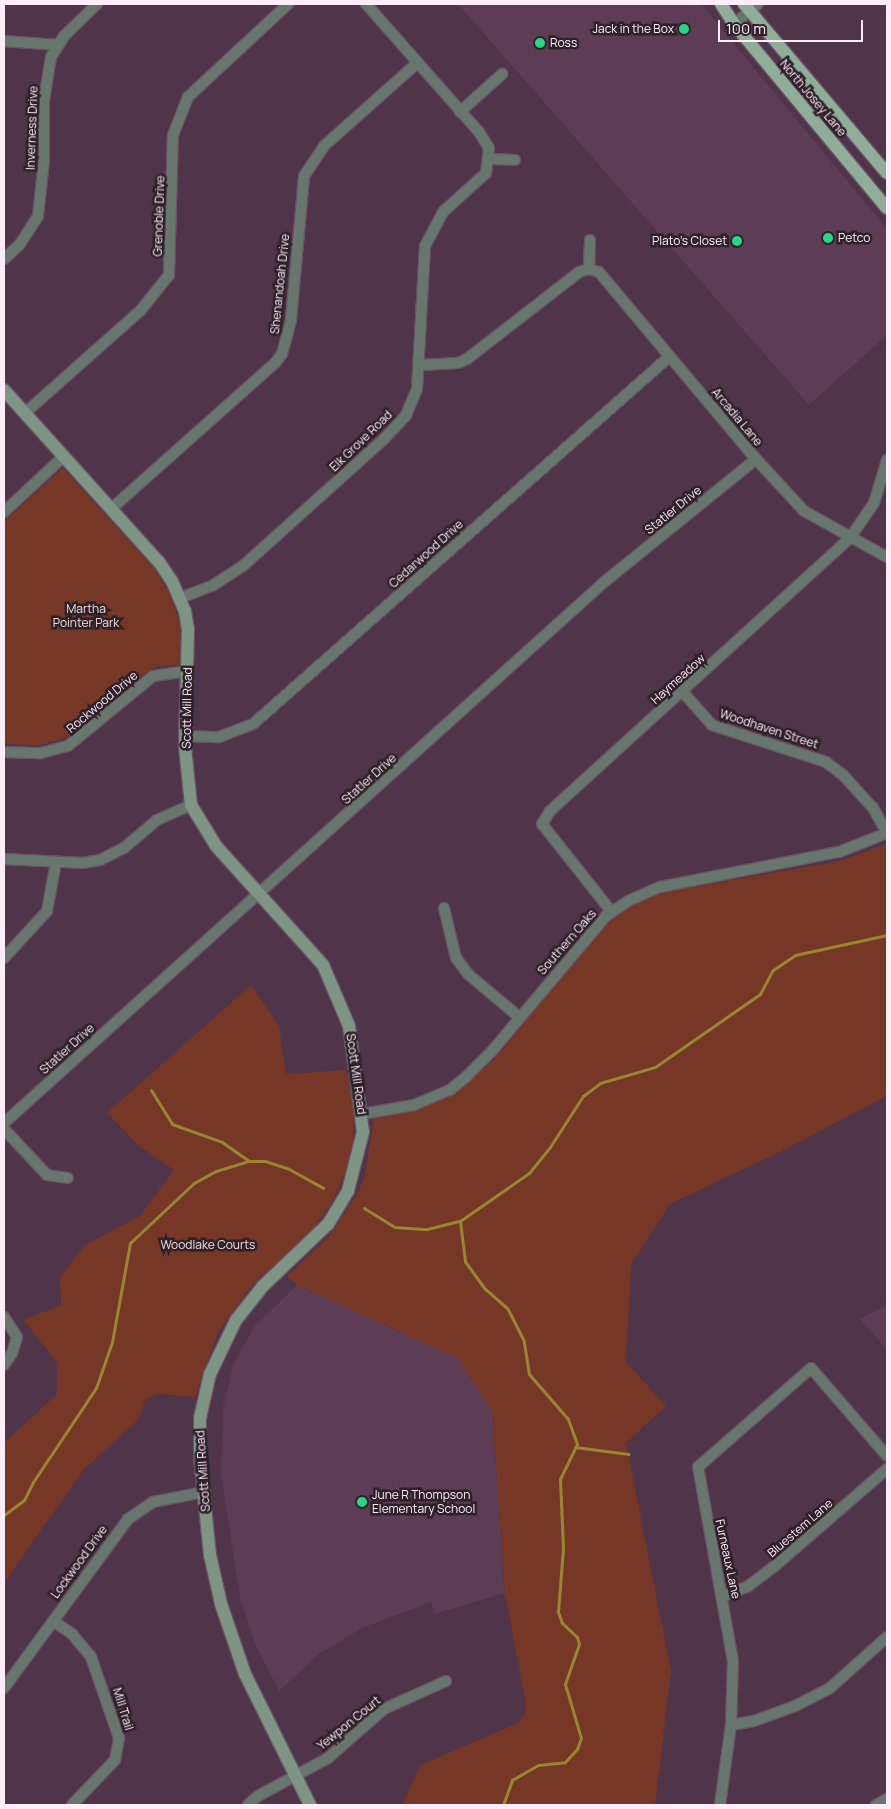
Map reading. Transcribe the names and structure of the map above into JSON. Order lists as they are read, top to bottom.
{
  "streets": {
    "main road": ["North Josey Lane"],
    "street": [
      "Inverness Drive",
      "Grenoble Drive",
      "Shenandoah Drive",
      "Arcadia Lane",
      "Elk Grove Road",
      "Statler Drive",
      "Cedarwood Drive",
      "Haymeadow",
      "Rockwood Drive",
      "Scott Mill Road",
      "Woodhaven Street",
      "Southern Oaks",
      "Bluestem Lane",
      "Furneaux Lane",
      "Lockwood Drive",
      "Mill Trail",
      "Yewpon Court"
    ]
  },
  "crossings": [
    ["Grenoble Drive", "Scott Mill Road"],
    ["Shenandoah Drive", "Scott Mill Road"],
    ["Arcadia Lane", "Statler Drive"],
    ["Arcadia Lane", "Cedarwood Drive"],
    ["Arcadia Lane", "Haymeadow"],
    ["Elk Grove Road", "Scott Mill Road"],
    ["Statler Drive", "Scott Mill Road"],
    ["Cedarwood Drive", "Scott Mill Road"],
    ["Haymeadow", "Woodhaven Street"],
    ["Haymeadow", "Southern Oaks"],
    ["Rockwood Drive", "Scott Mill Road"],
    ["Scott Mill Road", "Southern Oaks"],
    ["Scott Mill Road", "Lockwood Drive"],
    ["Scott Mill Road", "Yewpon Court"],
    ["Woodhaven Street", "Southern Oaks"],
    ["Bluestem Lane", "Furneaux Lane"],
    ["Lockwood Drive", "Mill Trail"]
  ],
  "parks": ["Martha Pointer Park", "Woodlake Courts"],
  "places": [
    "Jack in the Box",
    "Ross",
    "Petco",
    "Plato's Closet",
    "June R Thompson Elementary School"
  ],
  "scale_bar": "100 m"
}
